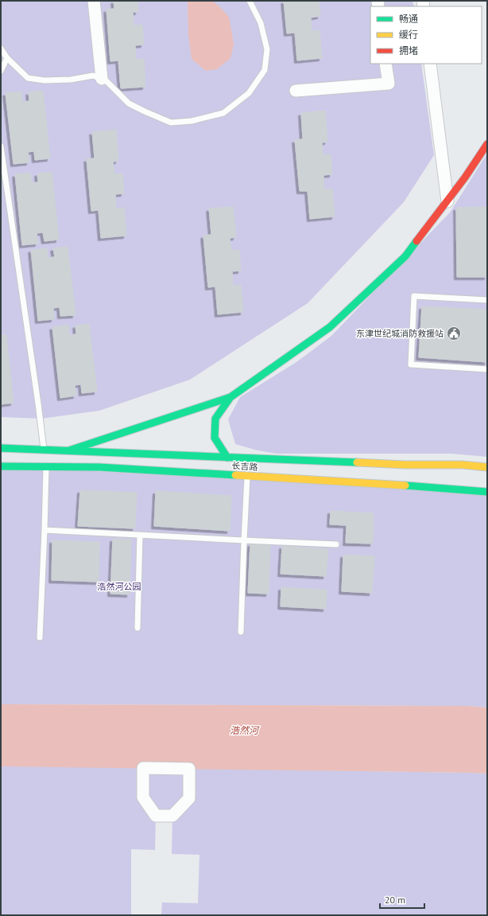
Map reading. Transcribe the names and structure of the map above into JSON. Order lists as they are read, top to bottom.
{
  "streets": {
    "street": ["长吉路"]
  },
  "water": ["浩然河"],
  "parks": ["浩然河公园"],
  "places": {
    "public building": ["东津世纪城消防救援站"]
  },
  "legend": ["畅通", "缓行", "拥堵"],
  "scale_bar": "20 m"
}
